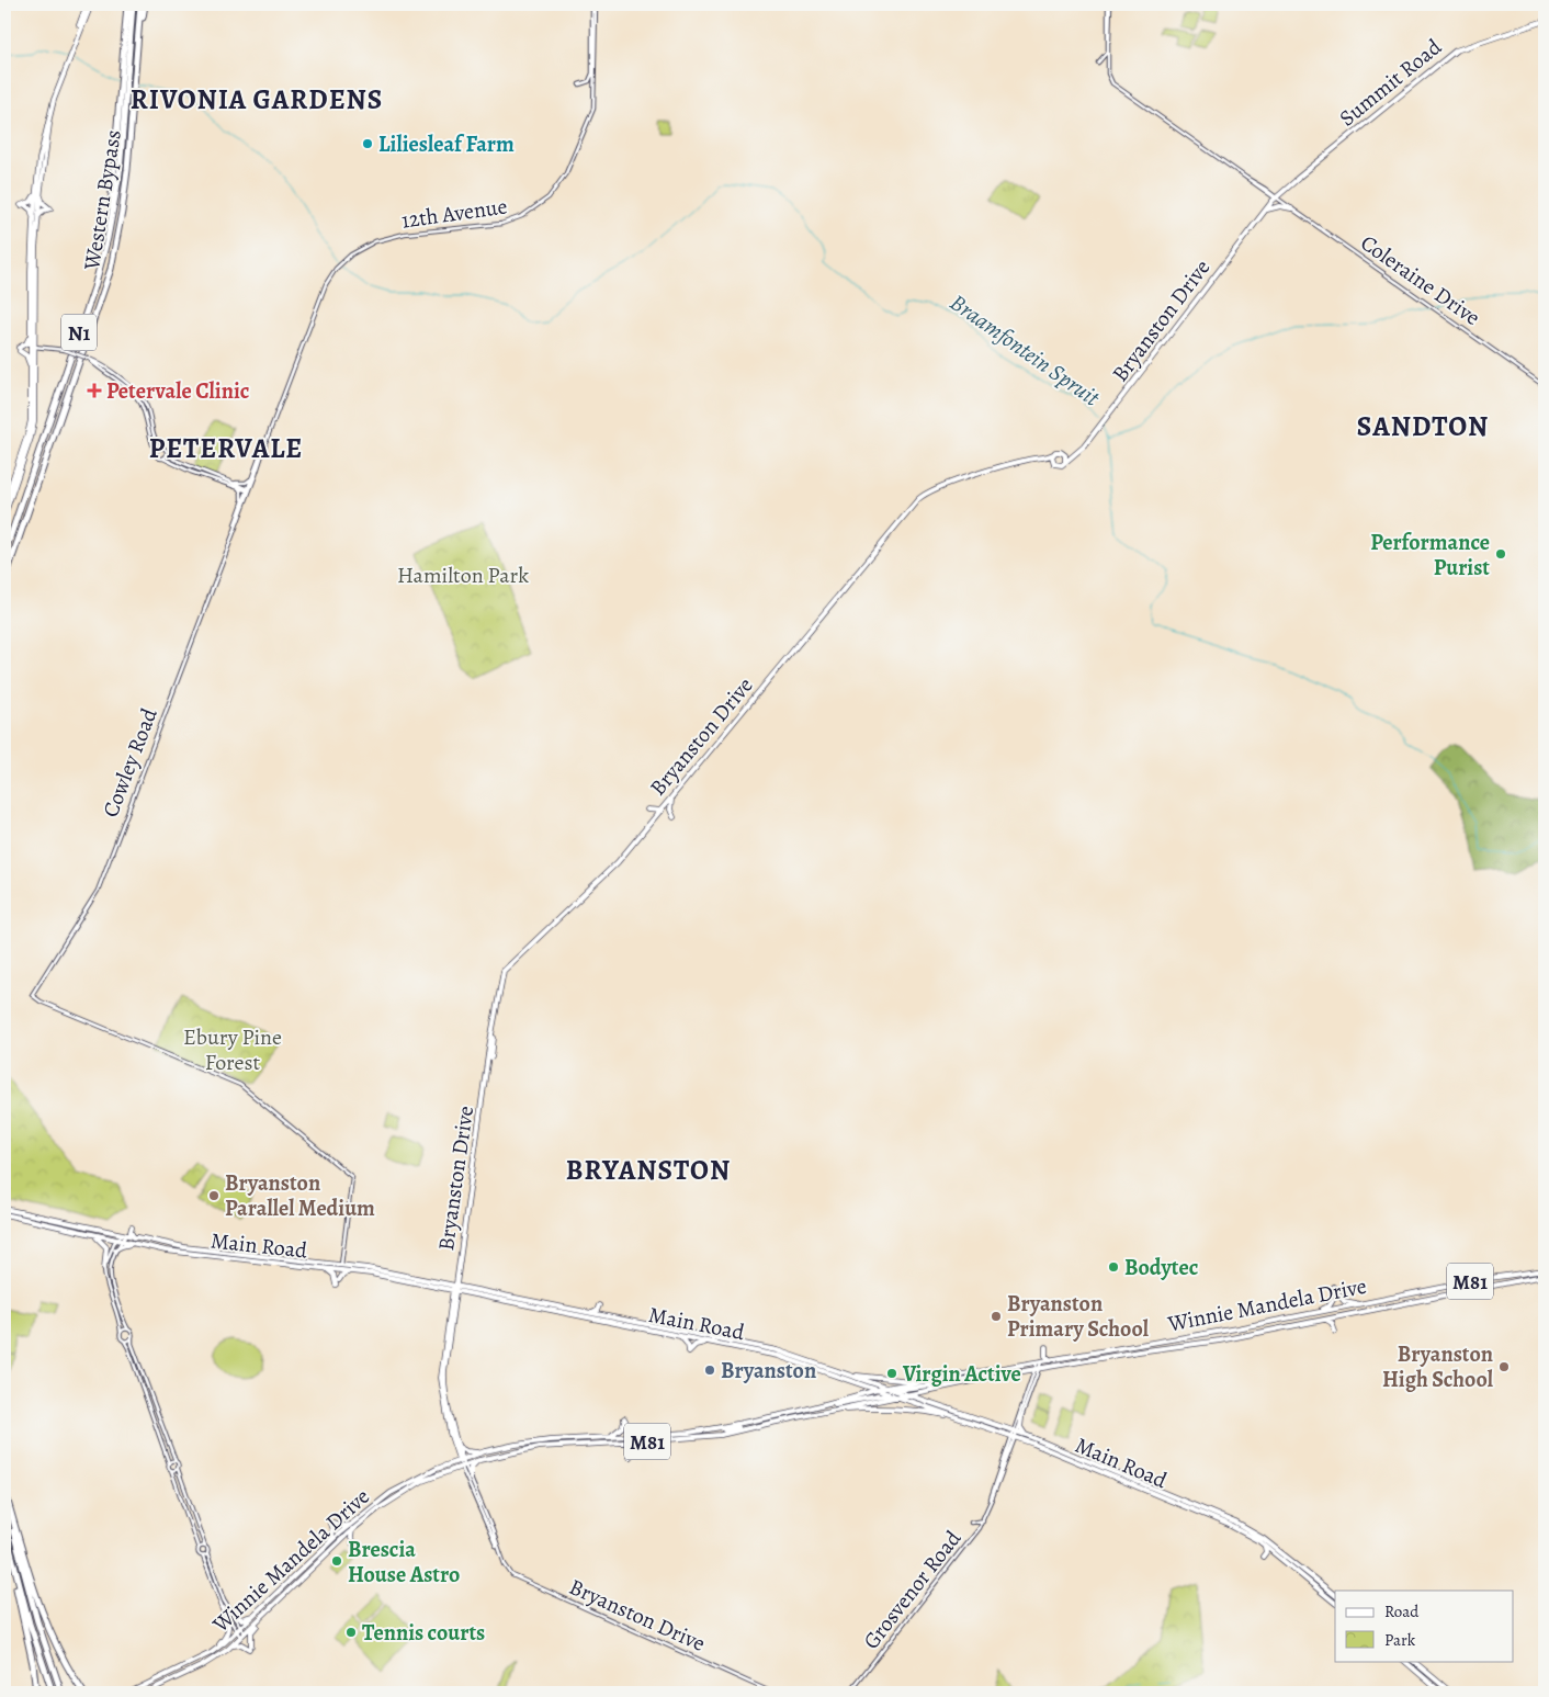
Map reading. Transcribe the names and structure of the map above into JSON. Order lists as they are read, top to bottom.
{
  "streets": {
    "highway": ["Western Bypass", "N1"],
    "main road": [
      "Summit Road",
      "Bryanston Drive",
      "Main Road",
      "M81",
      "Winnie Mandela Drive"
    ],
    "street": [
      "12th Avenue",
      "Coleraine Drive",
      "Cowley Road",
      "Grosvenor Road"
    ]
  },
  "crossings": [
    ["Summit Road", "Coleraine Drive"],
    ["Summit Road", "Bryanston Drive"],
    ["12th Avenue", "Cowley Road"],
    ["Coleraine Drive", "Bryanston Drive"],
    ["Bryanston Drive", "Main Road"],
    ["Bryanston Drive", "Winnie Mandela Drive"],
    ["Cowley Road", "Main Road"],
    ["Main Road", "Winnie Mandela Drive"],
    ["Main Road", "Grosvenor Road"],
    ["Winnie Mandela Drive", "Grosvenor Road"]
  ],
  "districts": [
    "RIVONIA GARDENS",
    "SANDTON",
    "PETERVALE",
    "BRYANSTON"
  ],
  "water": ["Braamfontein Spruit"],
  "parks": ["Hamilton Park", "Ebury Pine Forest"],
  "places": {
    "other": [
      "Liliesleaf Farm",
      "Performance Purist",
      "Bryanston Parallel Medium",
      "Bodytec",
      "Bryanston Primary School",
      "Bryanston High School",
      "Bryanston",
      "Virgin Active",
      "Brescia House Astro",
      "Tennis courts"
    ],
    "health": ["Petervale Clinic"]
  },
  "legend": ["Road", "Park"]
}
